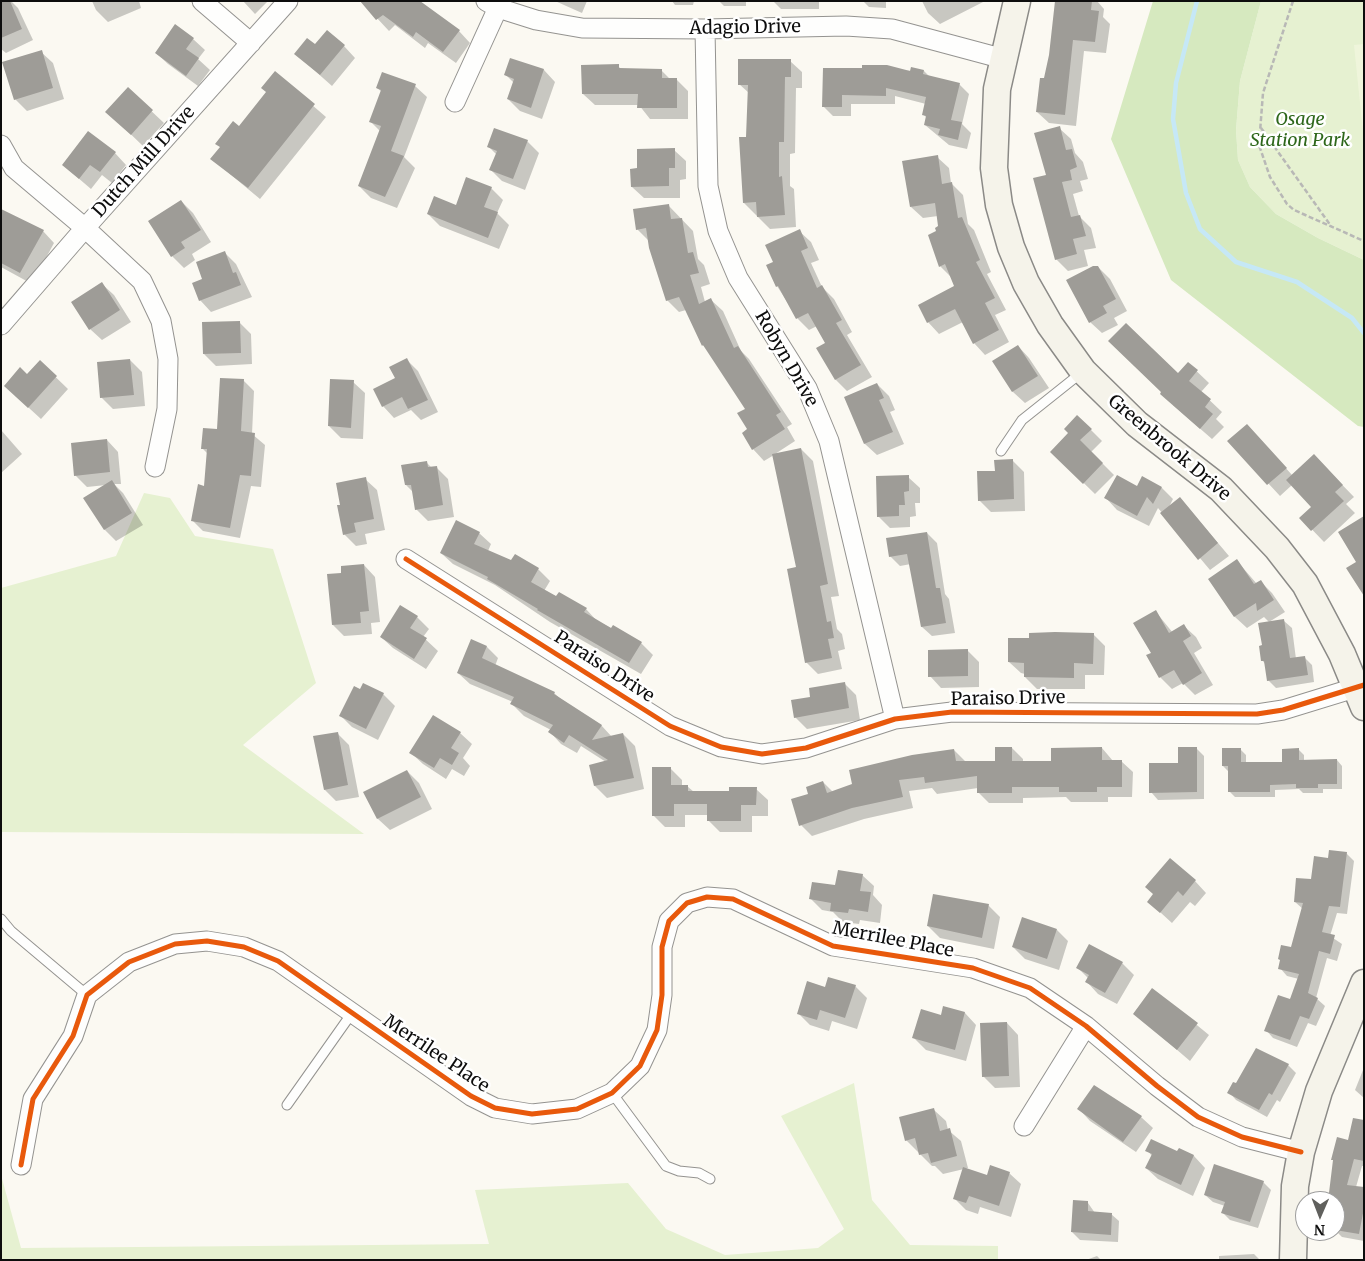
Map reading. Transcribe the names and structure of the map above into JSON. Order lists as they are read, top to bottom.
{
  "streets": {
    "street": [
      "Adagio Drive",
      "Dutch Mill Drive",
      "Robyn Drive",
      "Greenbrook Drive",
      "Paraiso Drive",
      "Merrilee Place"
    ]
  },
  "crossings": [
    ["Adagio Drive", "Robyn Drive"],
    ["Adagio Drive", "Greenbrook Drive"],
    ["Robyn Drive", "Paraiso Drive"],
    ["Greenbrook Drive", "Paraiso Drive"]
  ],
  "parks": ["Osage Station Park"],
  "north": "bottom"
}
